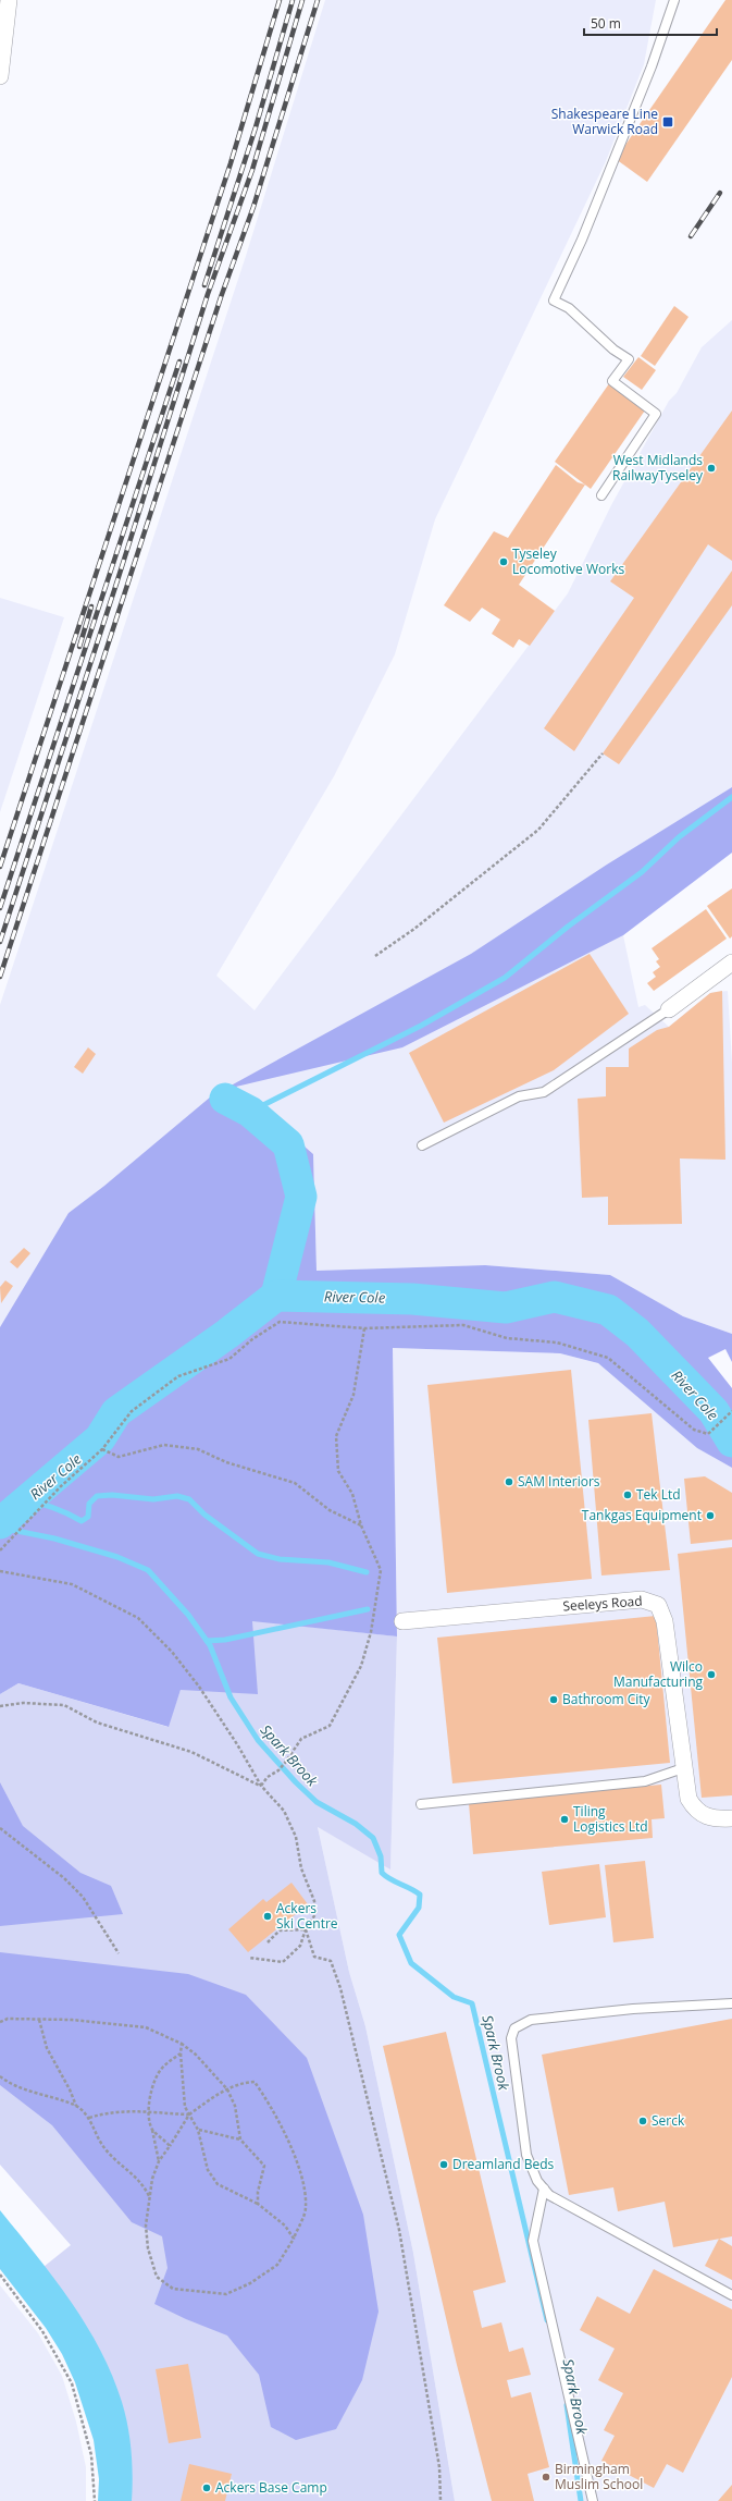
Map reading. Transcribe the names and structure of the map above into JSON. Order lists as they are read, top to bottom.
{
  "streets": {
    "street": ["Seeleys Road"]
  },
  "water": ["River Cole", "Spark Brook"],
  "places": {
    "transit": ["Shakespeare Line Warwick Road"],
    "other": [
      "West Midlands RailwayTyseley",
      "Tyseley Locomotive Works",
      "SAM Interiors",
      "Tek Ltd",
      "Tankgas Equipment",
      "Wilco Manufacturing",
      "Bathroom City",
      "Tiling Logistics Ltd",
      "Ackers Ski Centre",
      "Serck",
      "Dreamland Beds",
      "Birmingham Muslim School",
      "Ackers Base Camp"
    ]
  },
  "scale_bar": "50 m"
}
